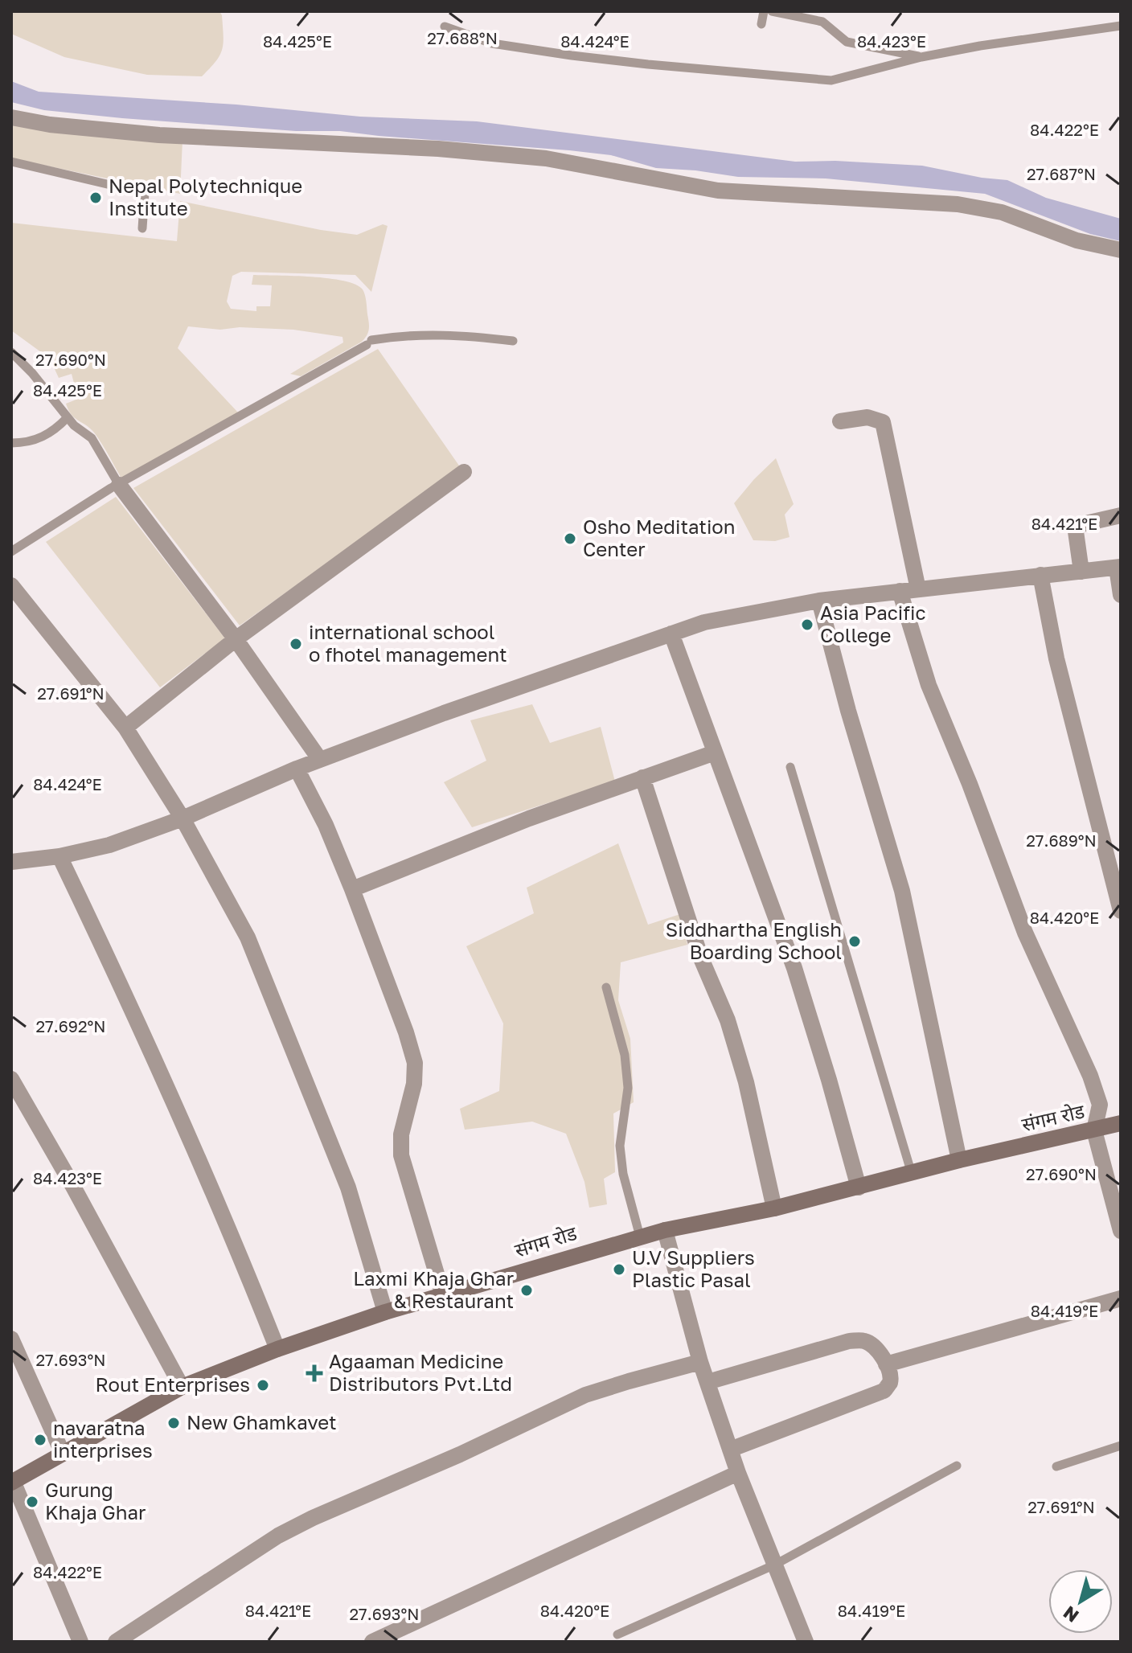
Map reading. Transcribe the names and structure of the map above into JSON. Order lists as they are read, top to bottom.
{
  "streets": {
    "street": ["संगम रोड"]
  },
  "places": {
    "other": [
      "Nepal Polytechnique Institute",
      "Osho Meditation Center",
      "Asia Pacific College",
      "international school o fhotel management",
      "Siddhartha English Boarding School",
      "U.V Suppliers Plastic Pasal",
      "Laxmi Khaja Ghar & Restaurant",
      "Rout Enterprises",
      "New Ghamkavet",
      "navaratna interprises",
      "Gurung Khaja Ghar"
    ],
    "health": ["Agaaman Medicine Distributors Pvt.Ltd"]
  },
  "north": "bottom left",
  "coordinates": [
    "27.688°N",
    "84.425°E",
    "84.424°E",
    "84.423°E",
    "84.422°E",
    "27.687°N",
    "27.690°N",
    "84.421°E",
    "27.691°N",
    "27.689°N",
    "84.420°E",
    "27.692°N",
    "84.419°E",
    "27.693°N"
  ]
}
